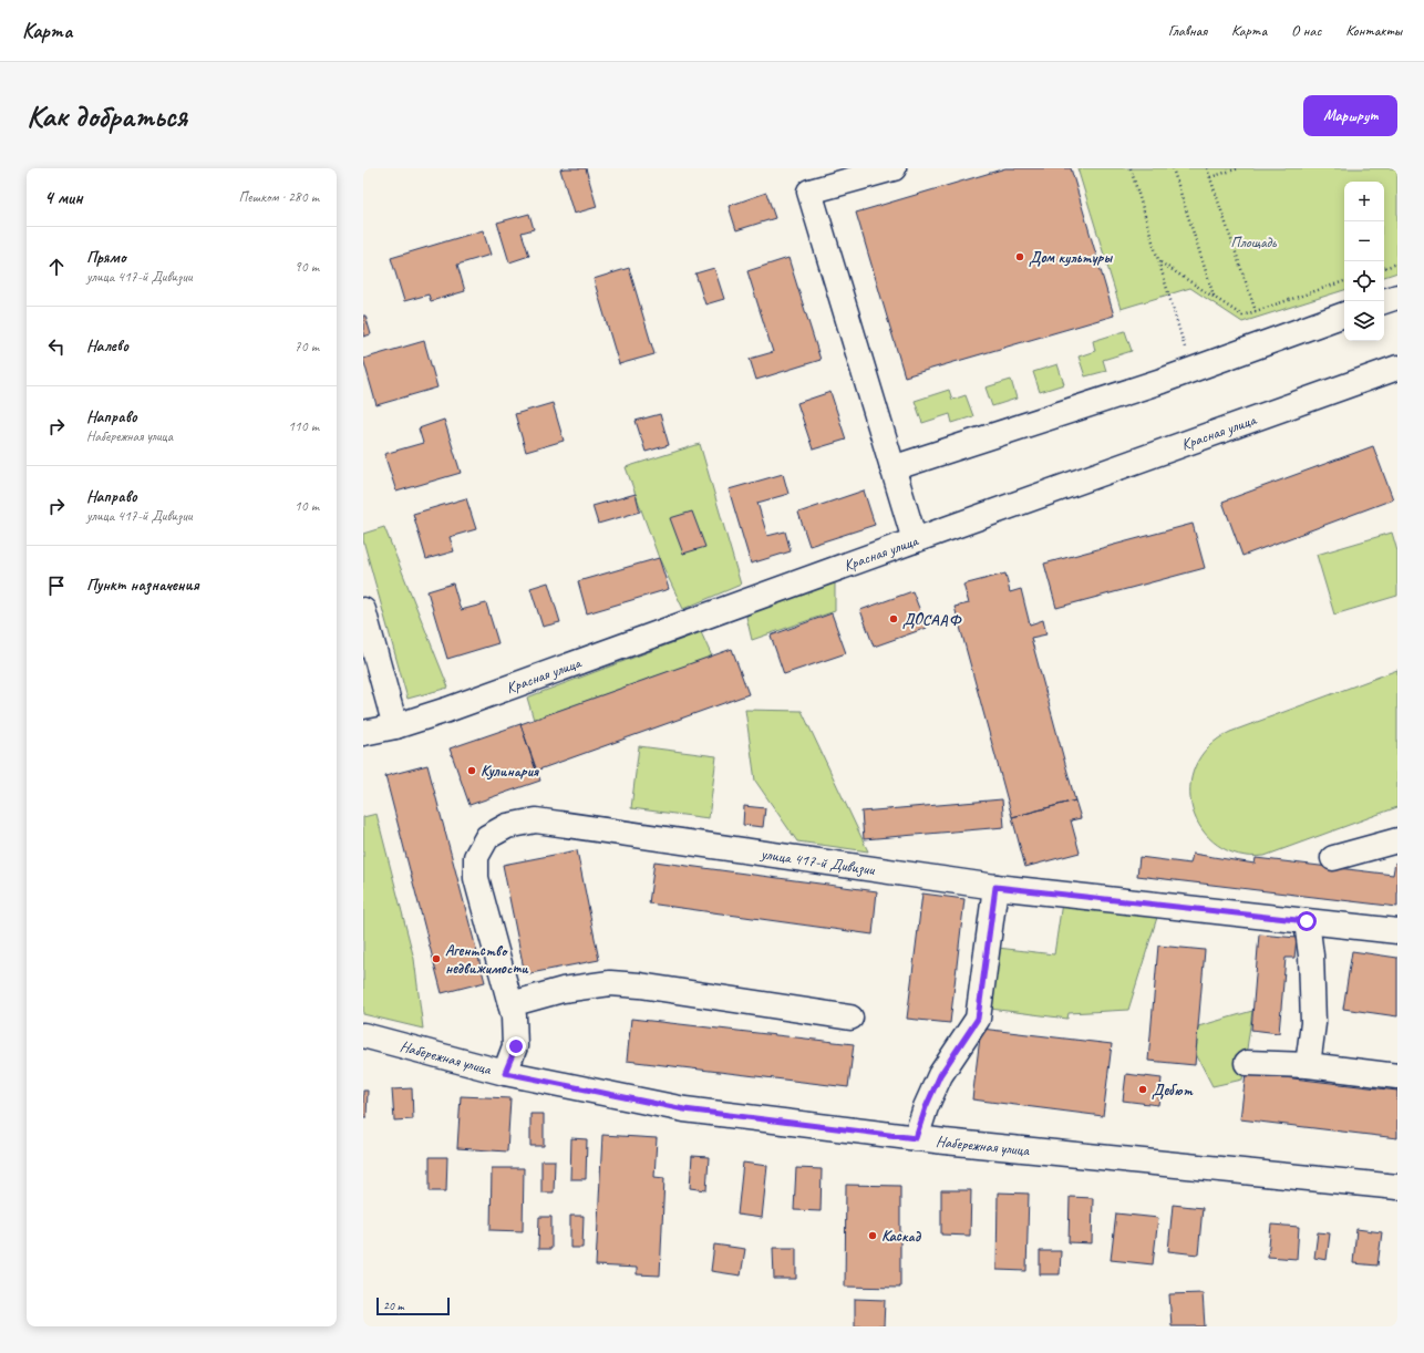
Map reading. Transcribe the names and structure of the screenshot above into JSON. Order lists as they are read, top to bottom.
{
  "streets": {
    "street": ["Красная улица", "улица 417-й Дивизии", "Набережная улица"]
  },
  "crossings": [
    ["улица 417-й Дивизии", "Набережная улица"]
  ],
  "parks": ["Площадь"],
  "places": [
    "Дом культуры",
    "ДОСААФ",
    "Кулинария",
    "Агентство недвижимости",
    "Дебют",
    "Каскад"
  ],
  "scale_bar": "20 m",
  "page": {
    "header": "Карта",
    "nav": [
      "Главная",
      "Карта",
      "О нас",
      "Контакты"
    ],
    "buttons": "Маршрут",
    "title": "Как добраться",
    "heading": ["4 мин", "Пешком · 280 m"],
    "map_buttons": ["+", "−"],
    "list": [
      ["Прямо", "улица 417-й Дивизии", "90 m"],
      ["Налево", "70 m"],
      ["Направо", "Набережная улица", "110 m"],
      ["Направо", "улица 417-й Дивизии", "10 m"],
      "Пункт назначения"
    ],
    "scale": "20 m"
  }
}
